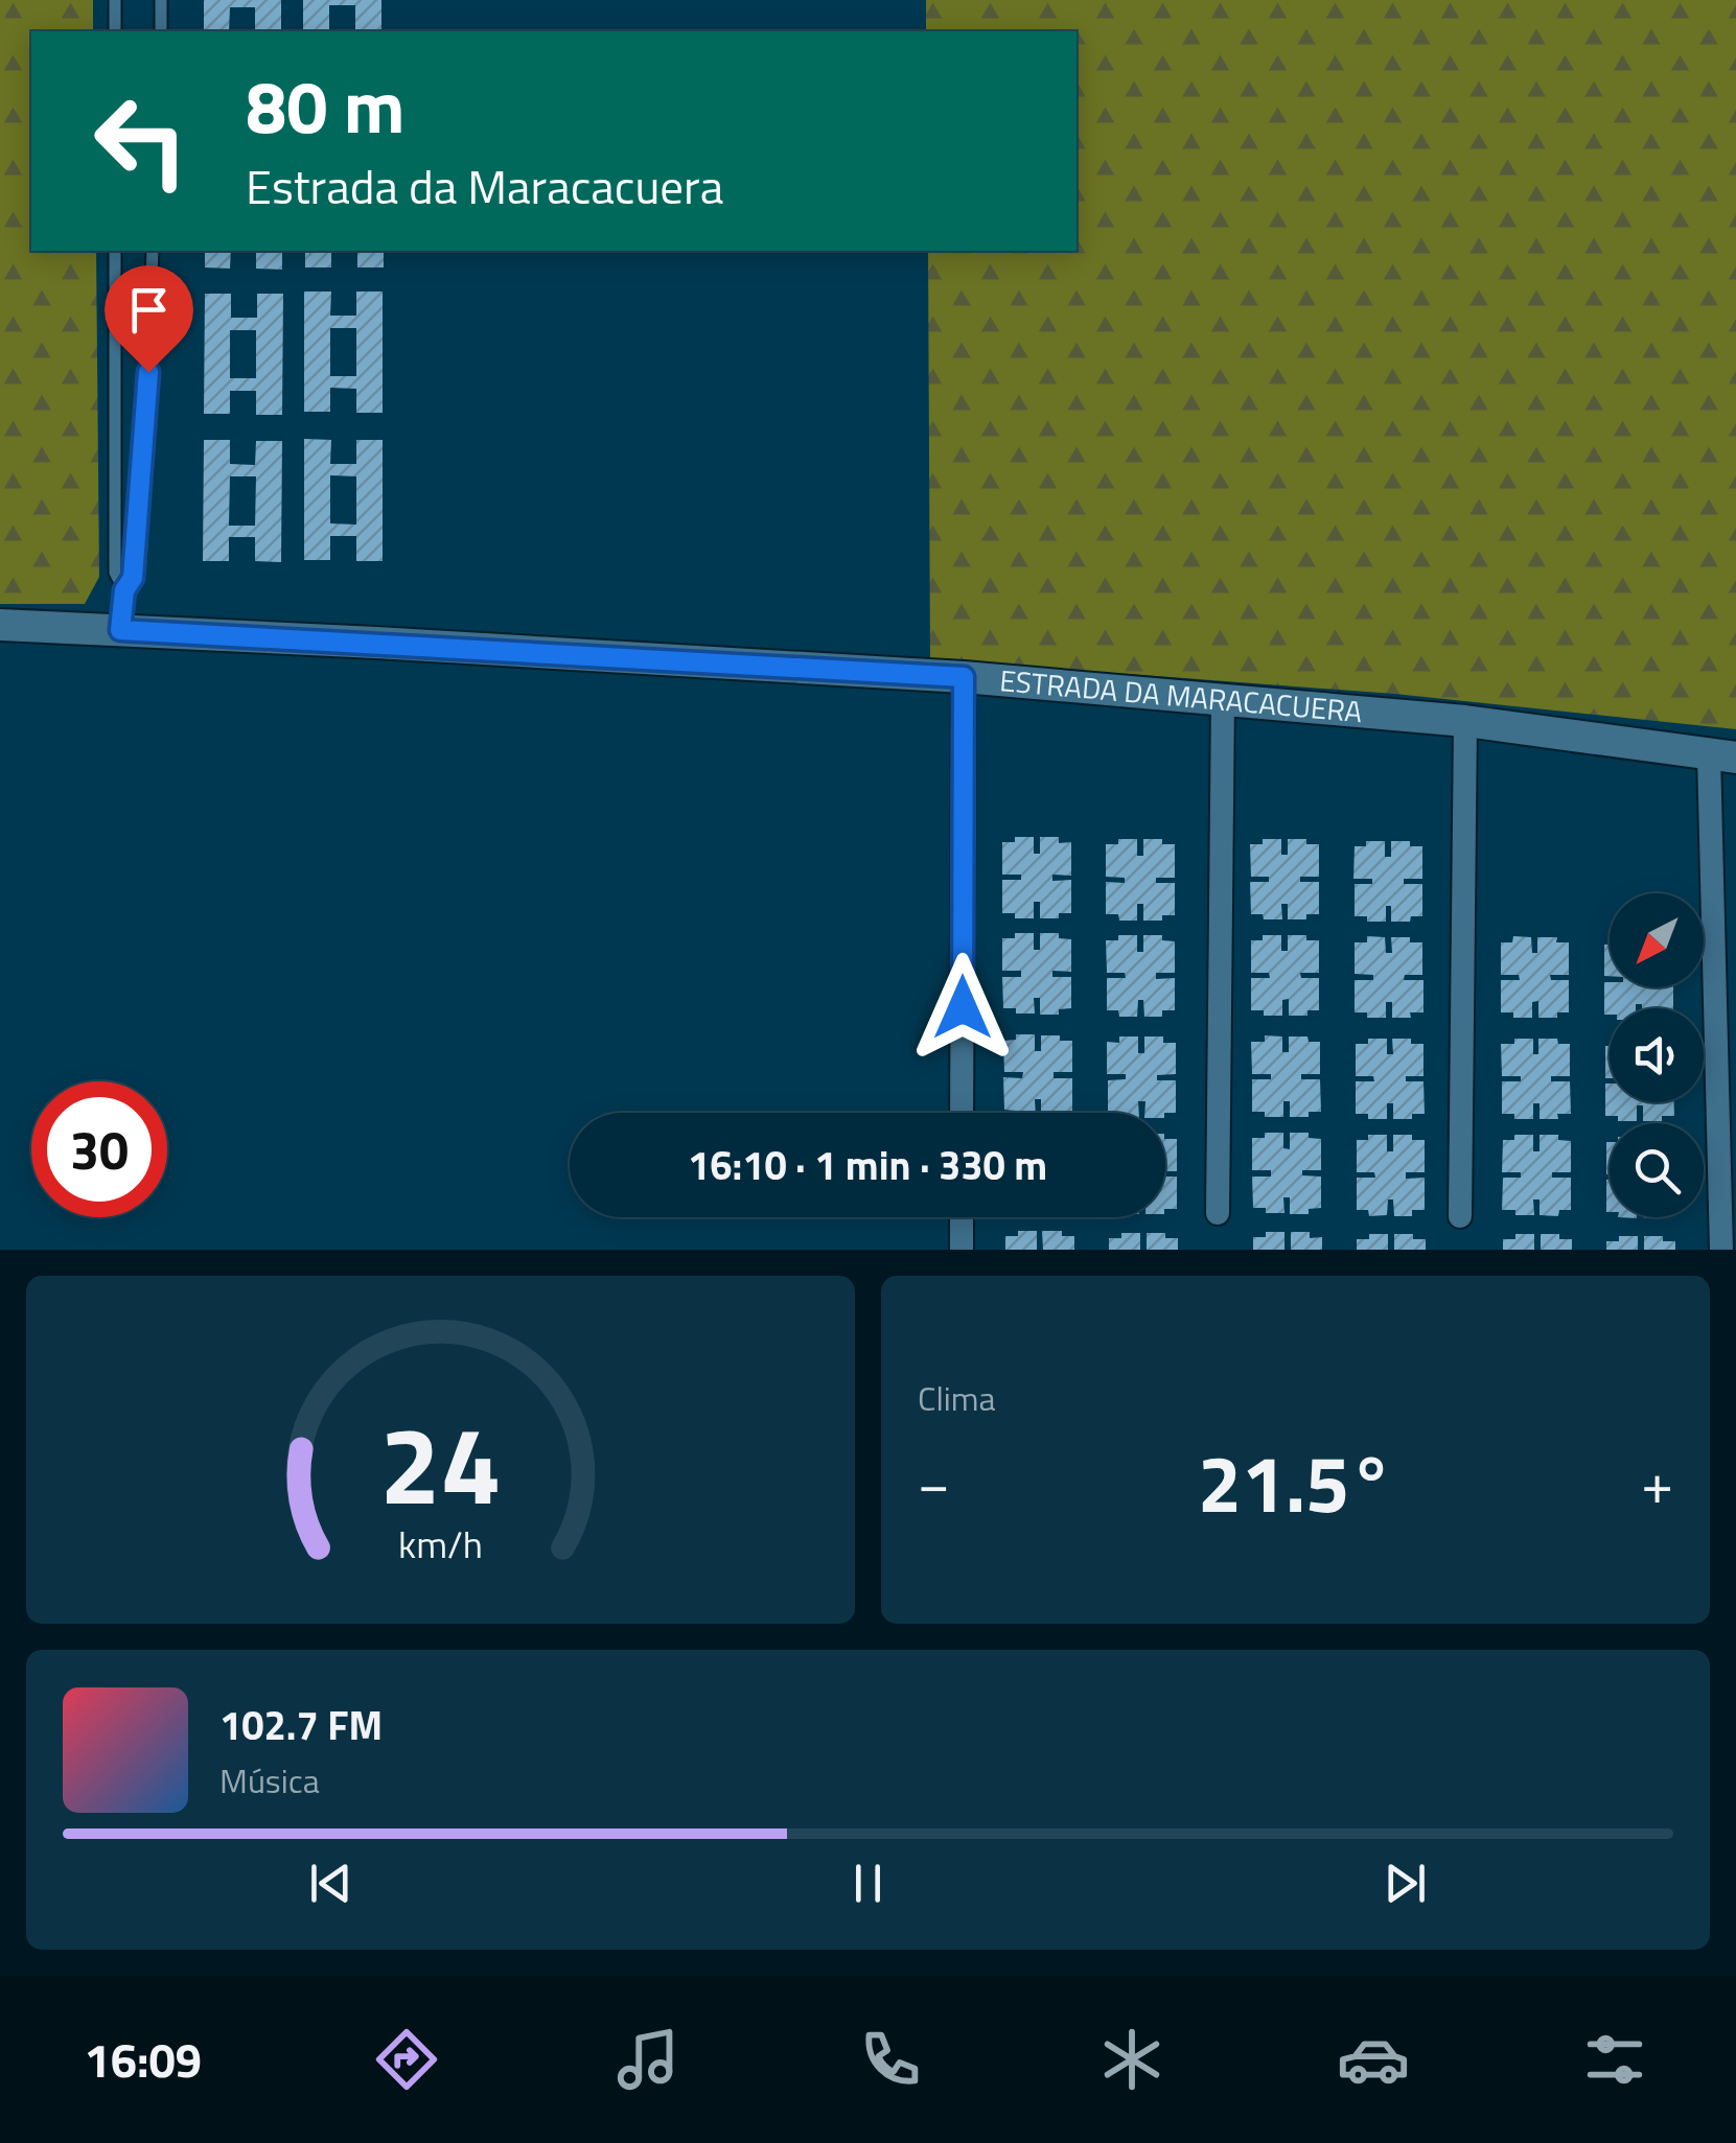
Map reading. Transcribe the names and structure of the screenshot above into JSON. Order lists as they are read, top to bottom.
{
  "streets": {
    "street": ["ESTRADA DA MARACACUERA"]
  },
  "north": "bottom left",
  "page": {
    "turn": ["80 m", "Estrada da Maracacuera"],
    "limit": "30",
    "trip": "16:10 · 1 min · 330 m",
    "tile": "Clima",
    "heat": ["−", "21.5°", "+"],
    "song": ["102.7 FM", "Música"],
    "tabs": "16:09",
    "gauge": ["24", "km/h"]
  }
}
